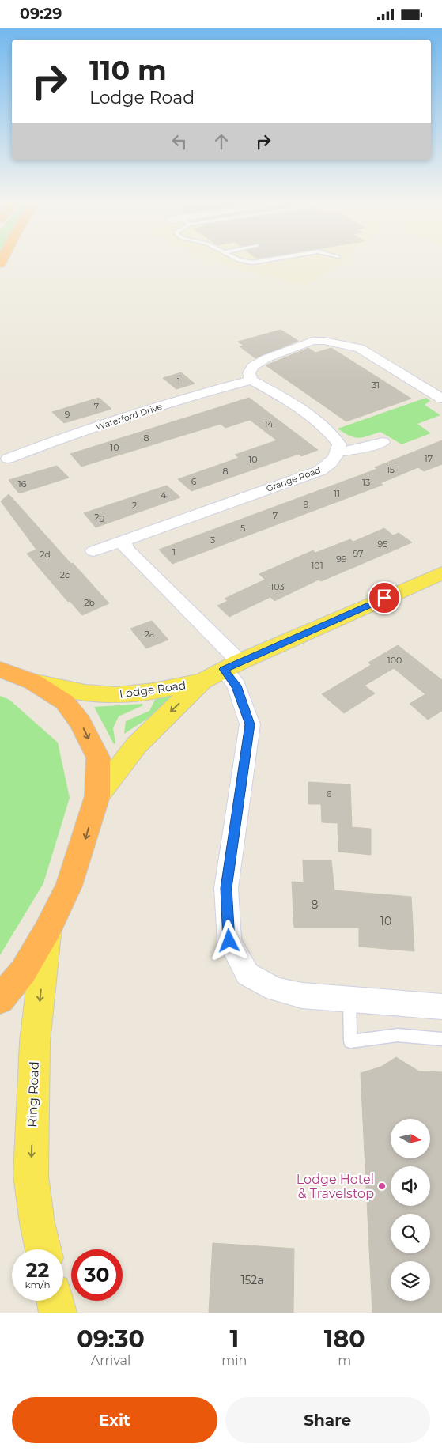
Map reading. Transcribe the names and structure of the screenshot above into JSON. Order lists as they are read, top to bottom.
{
  "streets": {
    "main road": ["Lodge Road", "Ring Road"],
    "street": ["Waterford Drive", "Grange Road"]
  },
  "one_way": ["Ring Road"],
  "places": ["Lodge Hotel & Travelstop"],
  "house_numbers": [
    "1",
    "31",
    "7",
    "9",
    "14",
    "8",
    "10",
    "17",
    "10",
    "15",
    "8",
    "6",
    "13",
    "16",
    "11",
    "4",
    "9",
    "2",
    "7",
    "2g",
    "5",
    "3",
    "95",
    "1",
    "97",
    "2d",
    "99",
    "101",
    "2c",
    "103",
    "2b",
    "2a",
    "100",
    "6",
    "8",
    "10",
    "152a"
  ],
  "north": "right",
  "page": {
    "status": "09:29",
    "turn": ["110 m", "Lodge Road"],
    "speed": "22 km/h",
    "limit": "30",
    "eta": [
      "09:30",
      "Arrival",
      "1",
      "min",
      "180",
      "m"
    ],
    "buttons": ["Exit", "Share"]
  }
}
